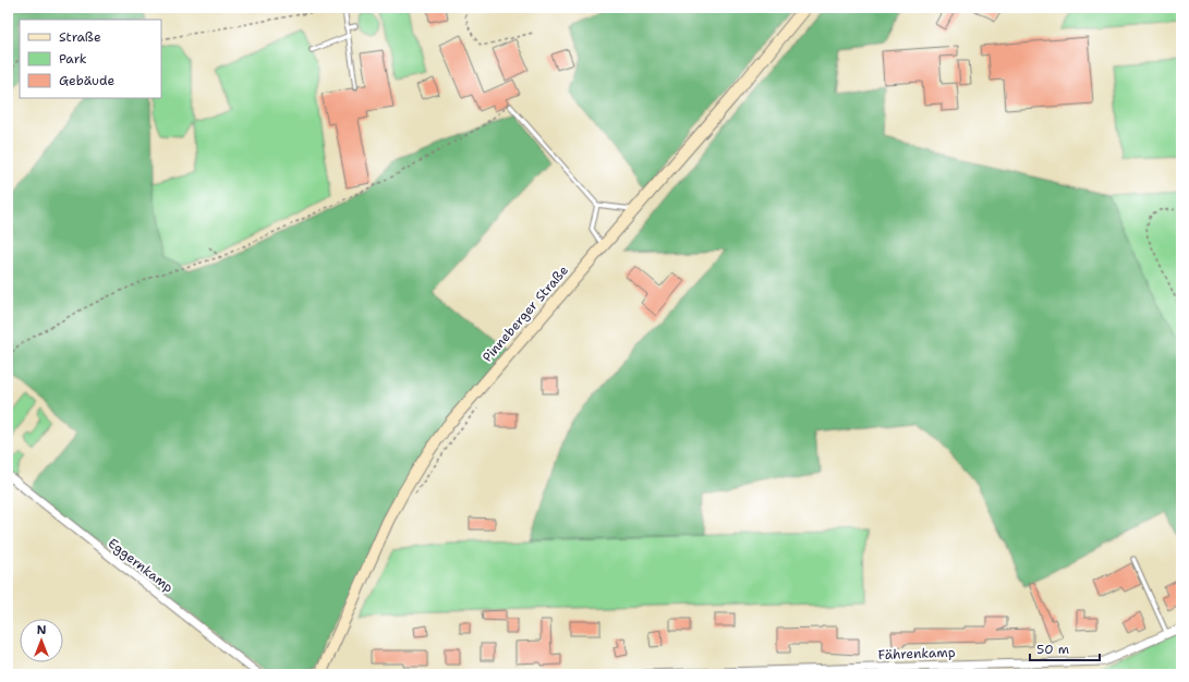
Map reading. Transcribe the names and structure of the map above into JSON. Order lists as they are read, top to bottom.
{
  "streets": {
    "main road": ["Pinneberger Straße"],
    "street": ["Eggernkamp", "Fährenkamp"]
  },
  "legend": ["Straße", "Park", "Gebäude"],
  "scale_bar": "50 m",
  "north": "top"
}
